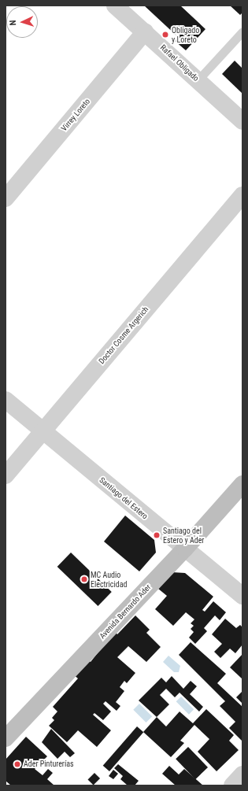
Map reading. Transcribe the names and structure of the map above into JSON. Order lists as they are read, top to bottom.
{
  "streets": {
    "main road": ["Avenida Bernardo Ader"],
    "street": [
      "Rafael Obligado",
      "Virrey Loreto",
      "Doctor Cosme Argerich",
      "Santiago del Estero"
    ]
  },
  "crossings": [
    ["Rafael Obligado", "Virrey Loreto"],
    ["Doctor Cosme Argerich", "Santiago del Estero"],
    ["Santiago del Estero", "Avenida Bernardo Ader"]
  ],
  "places": [
    "Obligado y Loreto",
    "Santiago del Estero y Ader",
    "MC Audio Electricidad",
    "Ader Pinturerías"
  ],
  "north": "left"
}
